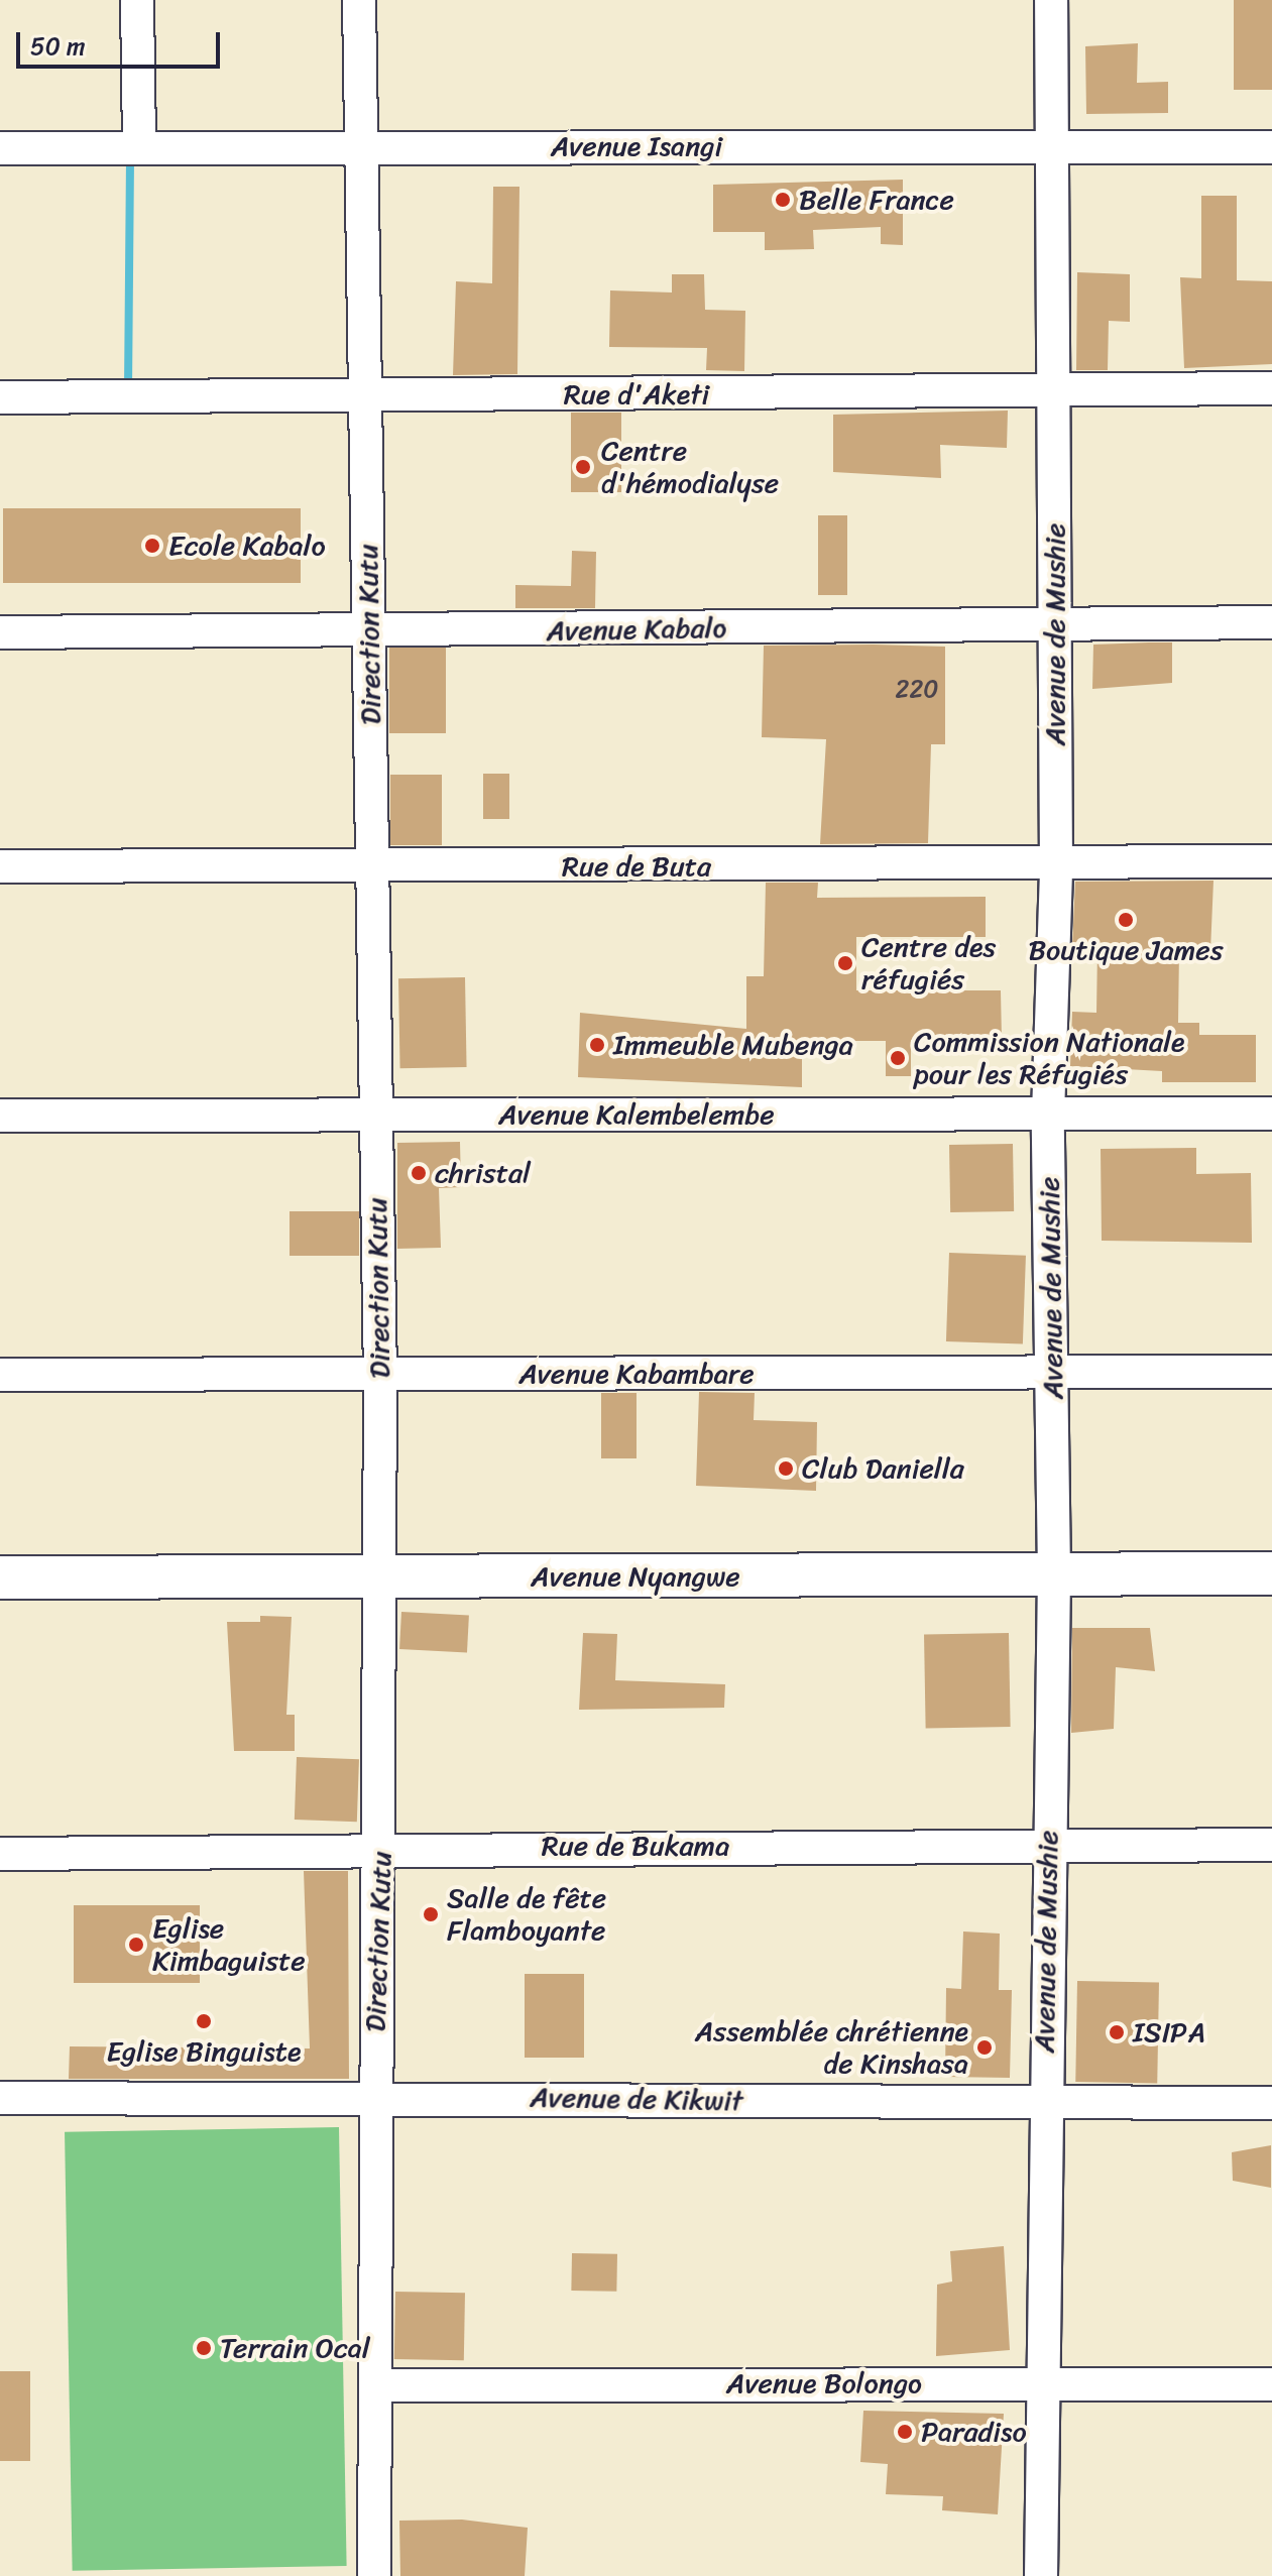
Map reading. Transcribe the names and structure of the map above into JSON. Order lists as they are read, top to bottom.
{
  "streets": {
    "main road": ["Avenue Nyangwe"],
    "street": [
      "Avenue Isangi",
      "Rue d'Aketi",
      "Avenue Kabalo",
      "Direction Kutu",
      "Avenue de Mushie",
      "Rue de Buta",
      "Avenue Kalembelembe",
      "Avenue Kabambare",
      "Rue de Bukama",
      "Avenue de Kikwit",
      "Avenue Bolongo"
    ]
  },
  "crossings": [
    ["Avenue Isangi", "Direction Kutu"],
    ["Avenue Isangi", "Avenue de Mushie"],
    ["Rue d'Aketi", "Direction Kutu"],
    ["Rue d'Aketi", "Avenue de Mushie"],
    ["Avenue Kabalo", "Direction Kutu"],
    ["Avenue Kabalo", "Avenue de Mushie"],
    ["Direction Kutu", "Rue de Buta"],
    ["Direction Kutu", "Avenue Kalembelembe"],
    ["Direction Kutu", "Avenue Kabambare"],
    ["Direction Kutu", "Avenue Nyangwe"],
    ["Direction Kutu", "Rue de Bukama"],
    ["Direction Kutu", "Avenue de Kikwit"],
    ["Direction Kutu", "Avenue Bolongo"],
    ["Avenue de Mushie", "Rue de Buta"],
    ["Avenue de Mushie", "Avenue Kalembelembe"],
    ["Avenue de Mushie", "Avenue Kabambare"],
    ["Avenue de Mushie", "Avenue Nyangwe"],
    ["Avenue de Mushie", "Rue de Bukama"],
    ["Avenue de Mushie", "Avenue de Kikwit"],
    ["Avenue de Mushie", "Avenue Bolongo"]
  ],
  "places": [
    "Belle France",
    "Centre d'hémodialyse",
    "Ecole Kabalo",
    "Boutique James",
    "Centre des réfugiés",
    "Immeuble Mubenga",
    "Commission Nationale pour les Réfugiés",
    "christal",
    "Club Daniella",
    "Salle de fête Flamboyante",
    "Eglise Kimbaguiste",
    "Eglise Binguiste",
    "ISIPA",
    "Assemblée chrétienne de Kinshasa",
    "Terrain Ocal",
    "Paradiso"
  ],
  "house_numbers": ["220"],
  "scale_bar": "50 m"
}
